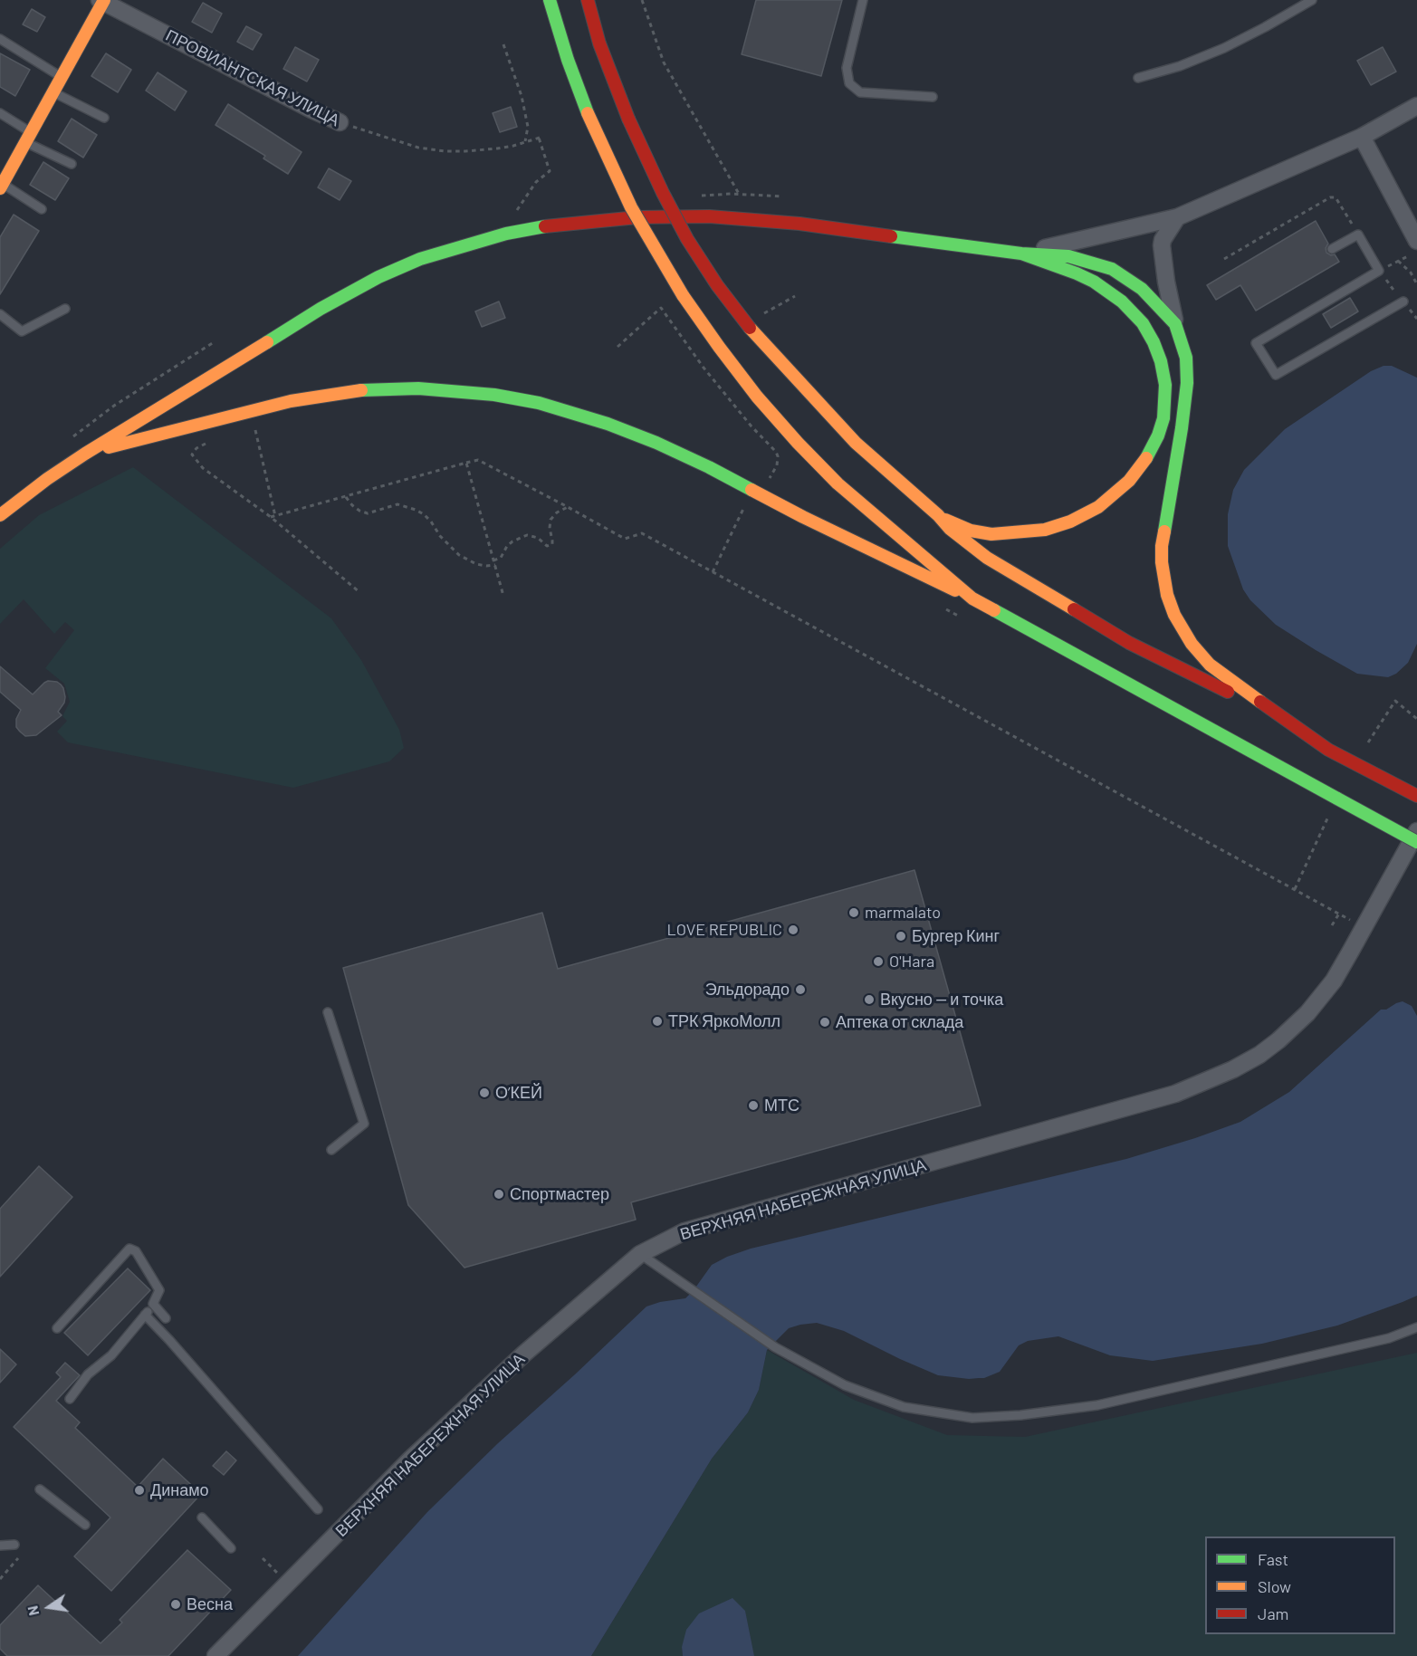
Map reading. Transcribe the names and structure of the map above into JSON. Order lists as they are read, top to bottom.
{
  "streets": {
    "street": ["ПРОВИАНТСКАЯ УЛИЦА", "ВЕРХНЯЯ НАБЕРЕЖНАЯ УЛИЦА"]
  },
  "places": [
    "marmalato",
    "LOVE REPUBLIC",
    "Бургер Кинг",
    "O'Hara",
    "Эльдорадо",
    "Вкусно — и точка",
    "ТРК ЯркоМолл",
    "Аптека от склада",
    "О’КЕЙ",
    "МТС",
    "Спортмастер",
    "Динамо",
    "Весна"
  ],
  "legend": ["Fast", "Slow", "Jam"],
  "north": "left"
}
